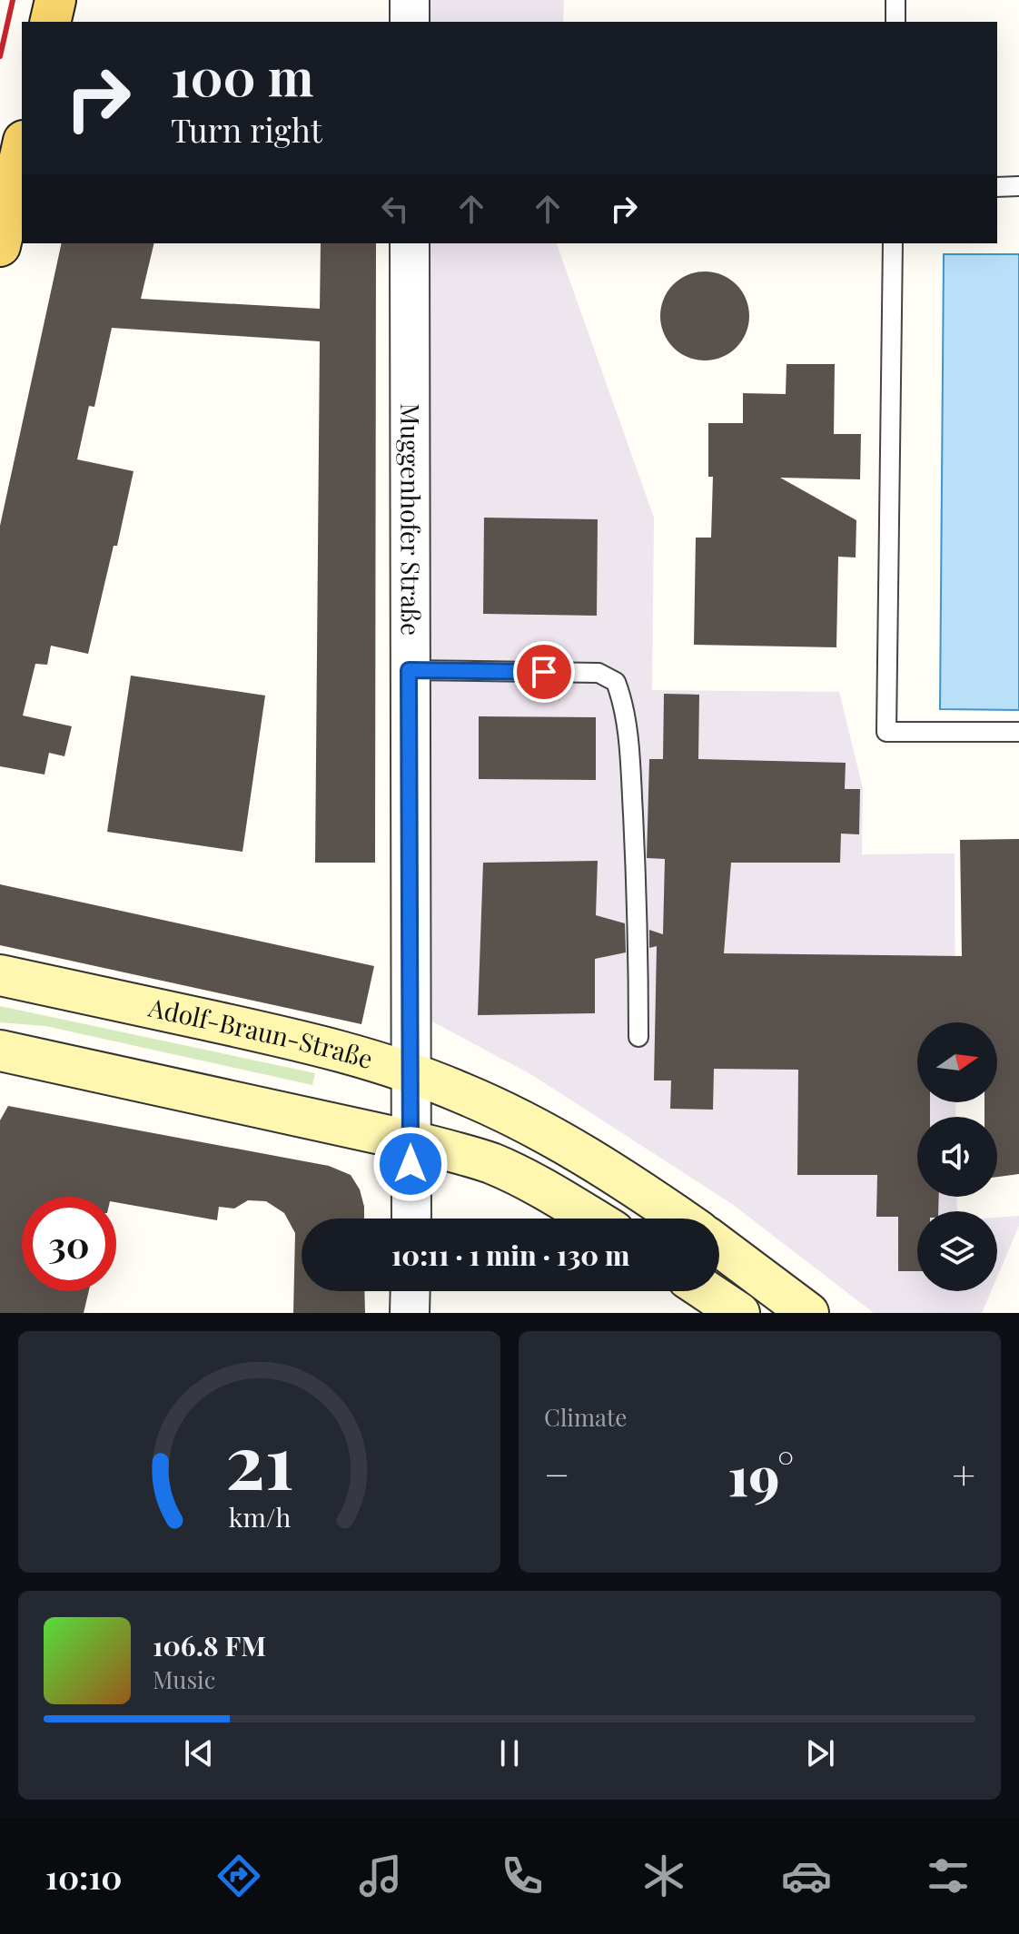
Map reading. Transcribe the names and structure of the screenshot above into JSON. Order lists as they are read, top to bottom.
{
  "streets": {
    "main road": ["Adolf-Braun-Straße"],
    "street": ["Muggenhofer Straße"]
  },
  "crossings": [
    ["Muggenhofer Straße", "Adolf-Braun-Straße"]
  ],
  "north": "right",
  "page": {
    "turn": ["100 m", "Turn right"],
    "limit": "30",
    "trip": "10:11 · 1 min · 130 m",
    "tile": "Climate",
    "heat": ["−", "19°", "+"],
    "song": ["106.8 FM", "Music"],
    "tabs": "10:10",
    "gauge": ["21", "km/h"]
  }
}
